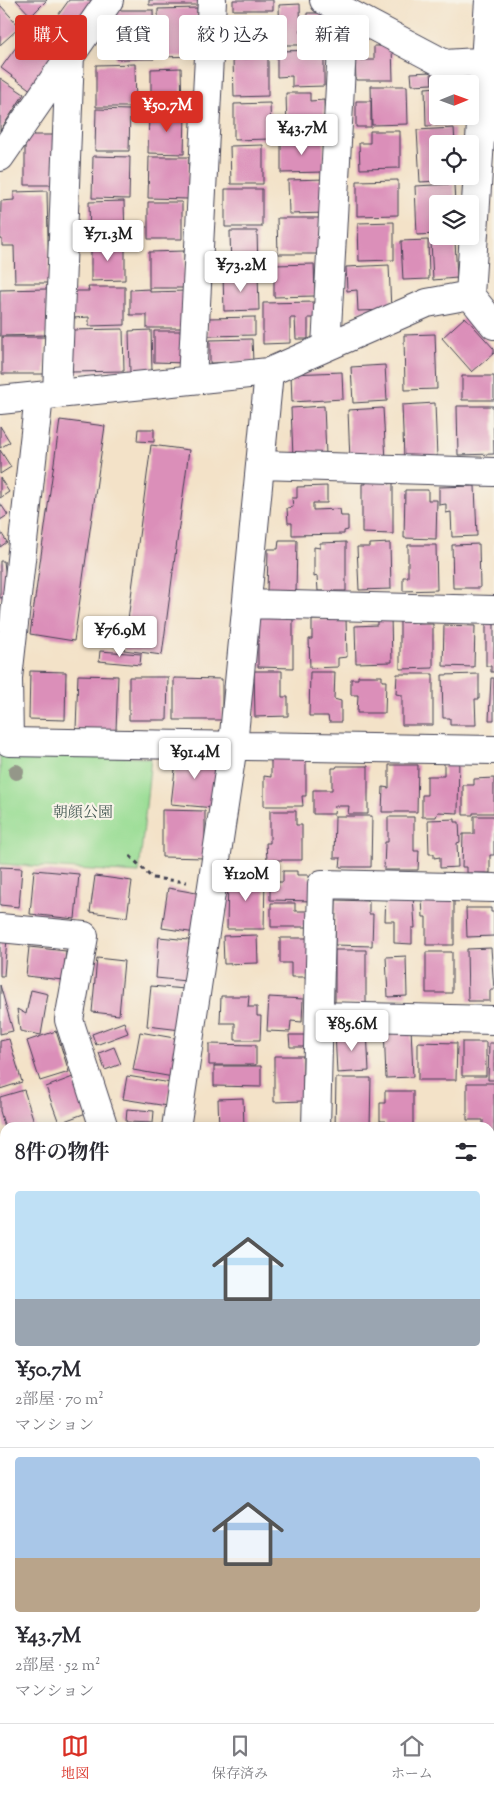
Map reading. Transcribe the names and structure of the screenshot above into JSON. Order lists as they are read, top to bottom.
{
  "parks": ["朝顔公園"],
  "north": "right",
  "page": {
    "chip": [
      "購入",
      "賃貸",
      "絞り込み",
      "新着"
    ],
    "price": [
      "¥50.7M",
      "¥43.7M",
      "¥71.3M",
      "¥73.2M",
      "¥76.9M",
      "¥91.4M",
      "¥120M",
      "¥85.6M"
    ],
    "heading": "8件の物件",
    "list": [
      {
        "name": "¥50.7M",
        "note": "2部屋 · 70 m² · マンション"
      },
      {
        "name": "¥43.7M",
        "note": "2部屋 · 52 m² · マンション"
      }
    ],
    "tabs": ["地図", "保存済み", "ホーム"]
  }
}
